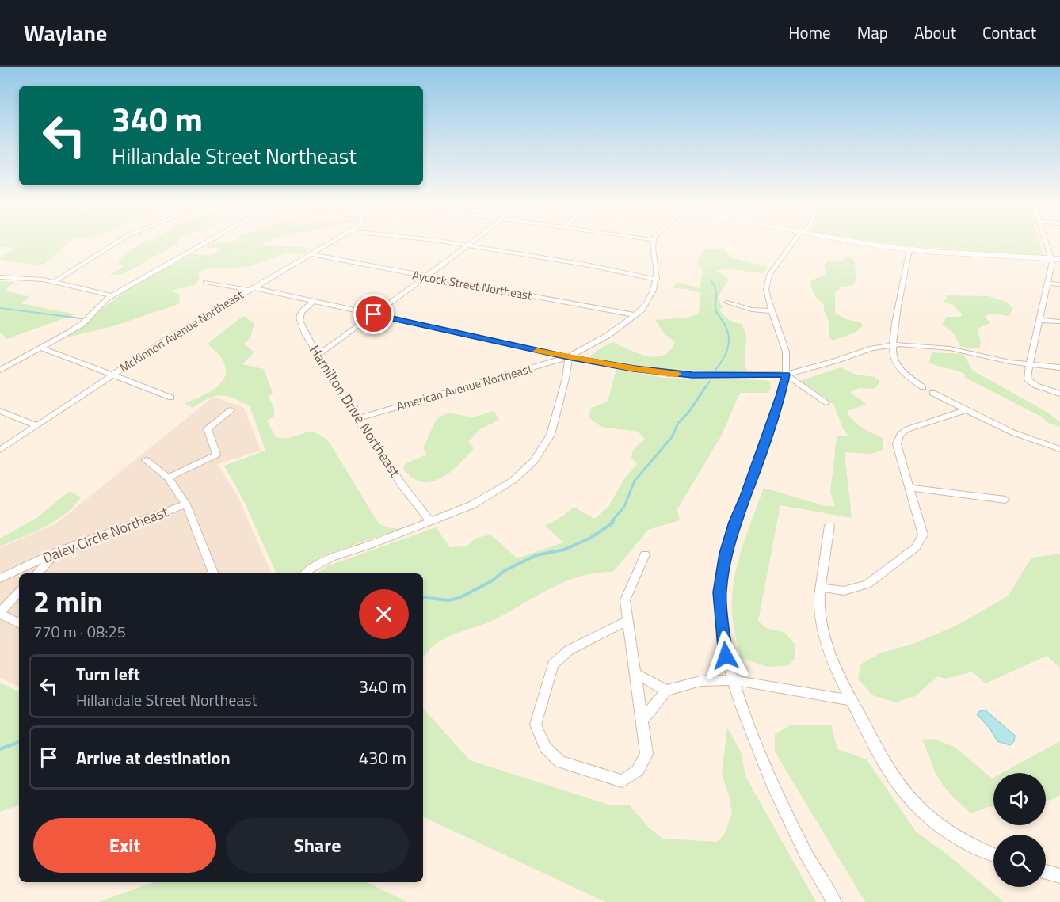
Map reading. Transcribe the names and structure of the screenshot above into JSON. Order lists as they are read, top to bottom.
{
  "streets": {
    "street": [
      "Aycock Street Northeast",
      "McKinnon Avenue Northeast",
      "American Avenue Northeast",
      "Hamilton Drive Northeast",
      "Daley Circle Northeast"
    ]
  },
  "crossings": [
    ["Aycock Street Northeast", "McKinnon Avenue Northeast"],
    ["Aycock Street Northeast", "American Avenue Northeast"],
    ["American Avenue Northeast", "Hamilton Drive Northeast"]
  ],
  "page": {
    "header": "Waylane",
    "nav": [
      "Home",
      "Map",
      "About",
      "Contact"
    ],
    "turn": ["340 m", "Hillandale Street Northeast"],
    "heading": ["2 min", "770 m · 08:25"],
    "list": [
      {
        "name": "Turn left",
        "note": "Hillandale Street Northeast",
        "value": "340 m"
      },
      {
        "name": "Arrive at destination",
        "value": "430 m"
      }
    ],
    "buttons": ["Exit", "Share"]
  }
}
